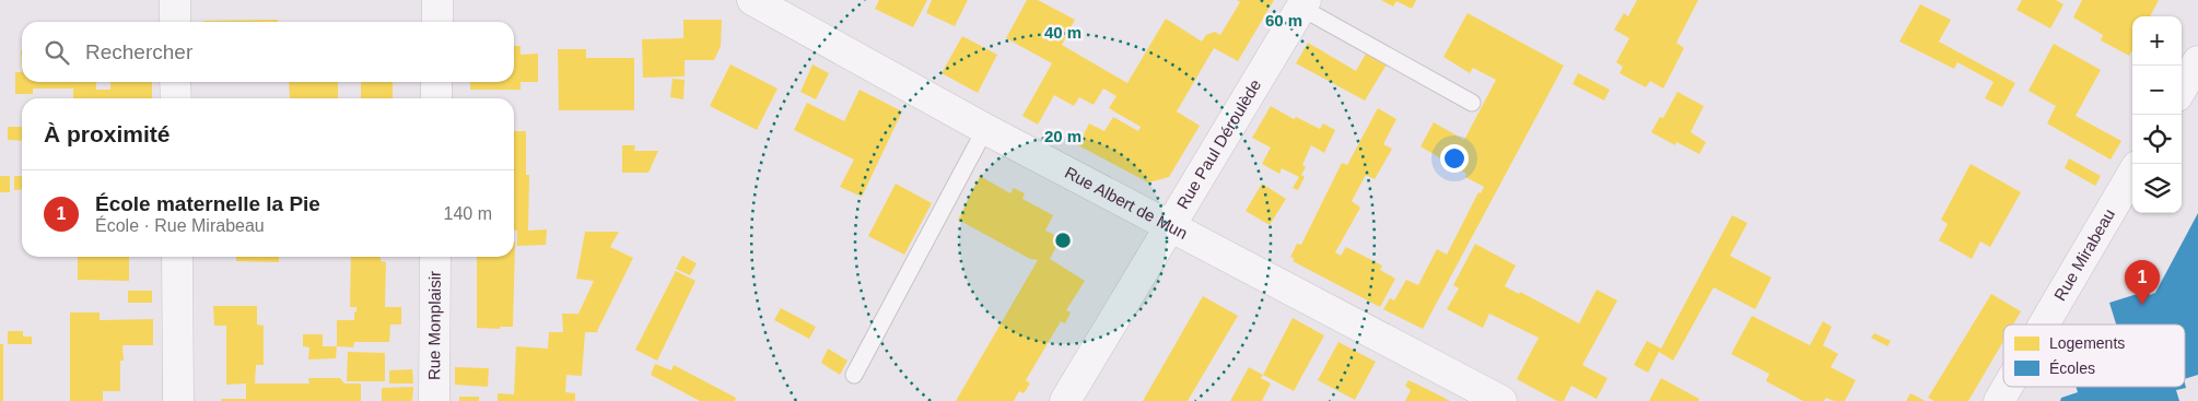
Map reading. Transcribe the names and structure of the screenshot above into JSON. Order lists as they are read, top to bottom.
{
  "streets": {
    "street": [
      "Rue Paul Déroulède",
      "Rue Albert de Mun",
      "Rue Mirabeau",
      "Rue Monplaisir"
    ]
  },
  "crossings": [
    ["Rue Paul Déroulède", "Rue Albert de Mun"]
  ],
  "legend": ["Logements", "Écoles"],
  "page": {
    "map_buttons": ["+", "−"],
    "search": "Rechercher",
    "heading": "À proximité",
    "list": [
      {
        "mark": "1",
        "name": "École maternelle la Pie",
        "note": "École · Rue Mirabeau",
        "value": "140 m"
      }
    ],
    "pins": "1"
  },
  "rings": ["60 m", "40 m", "20 m"]
}
